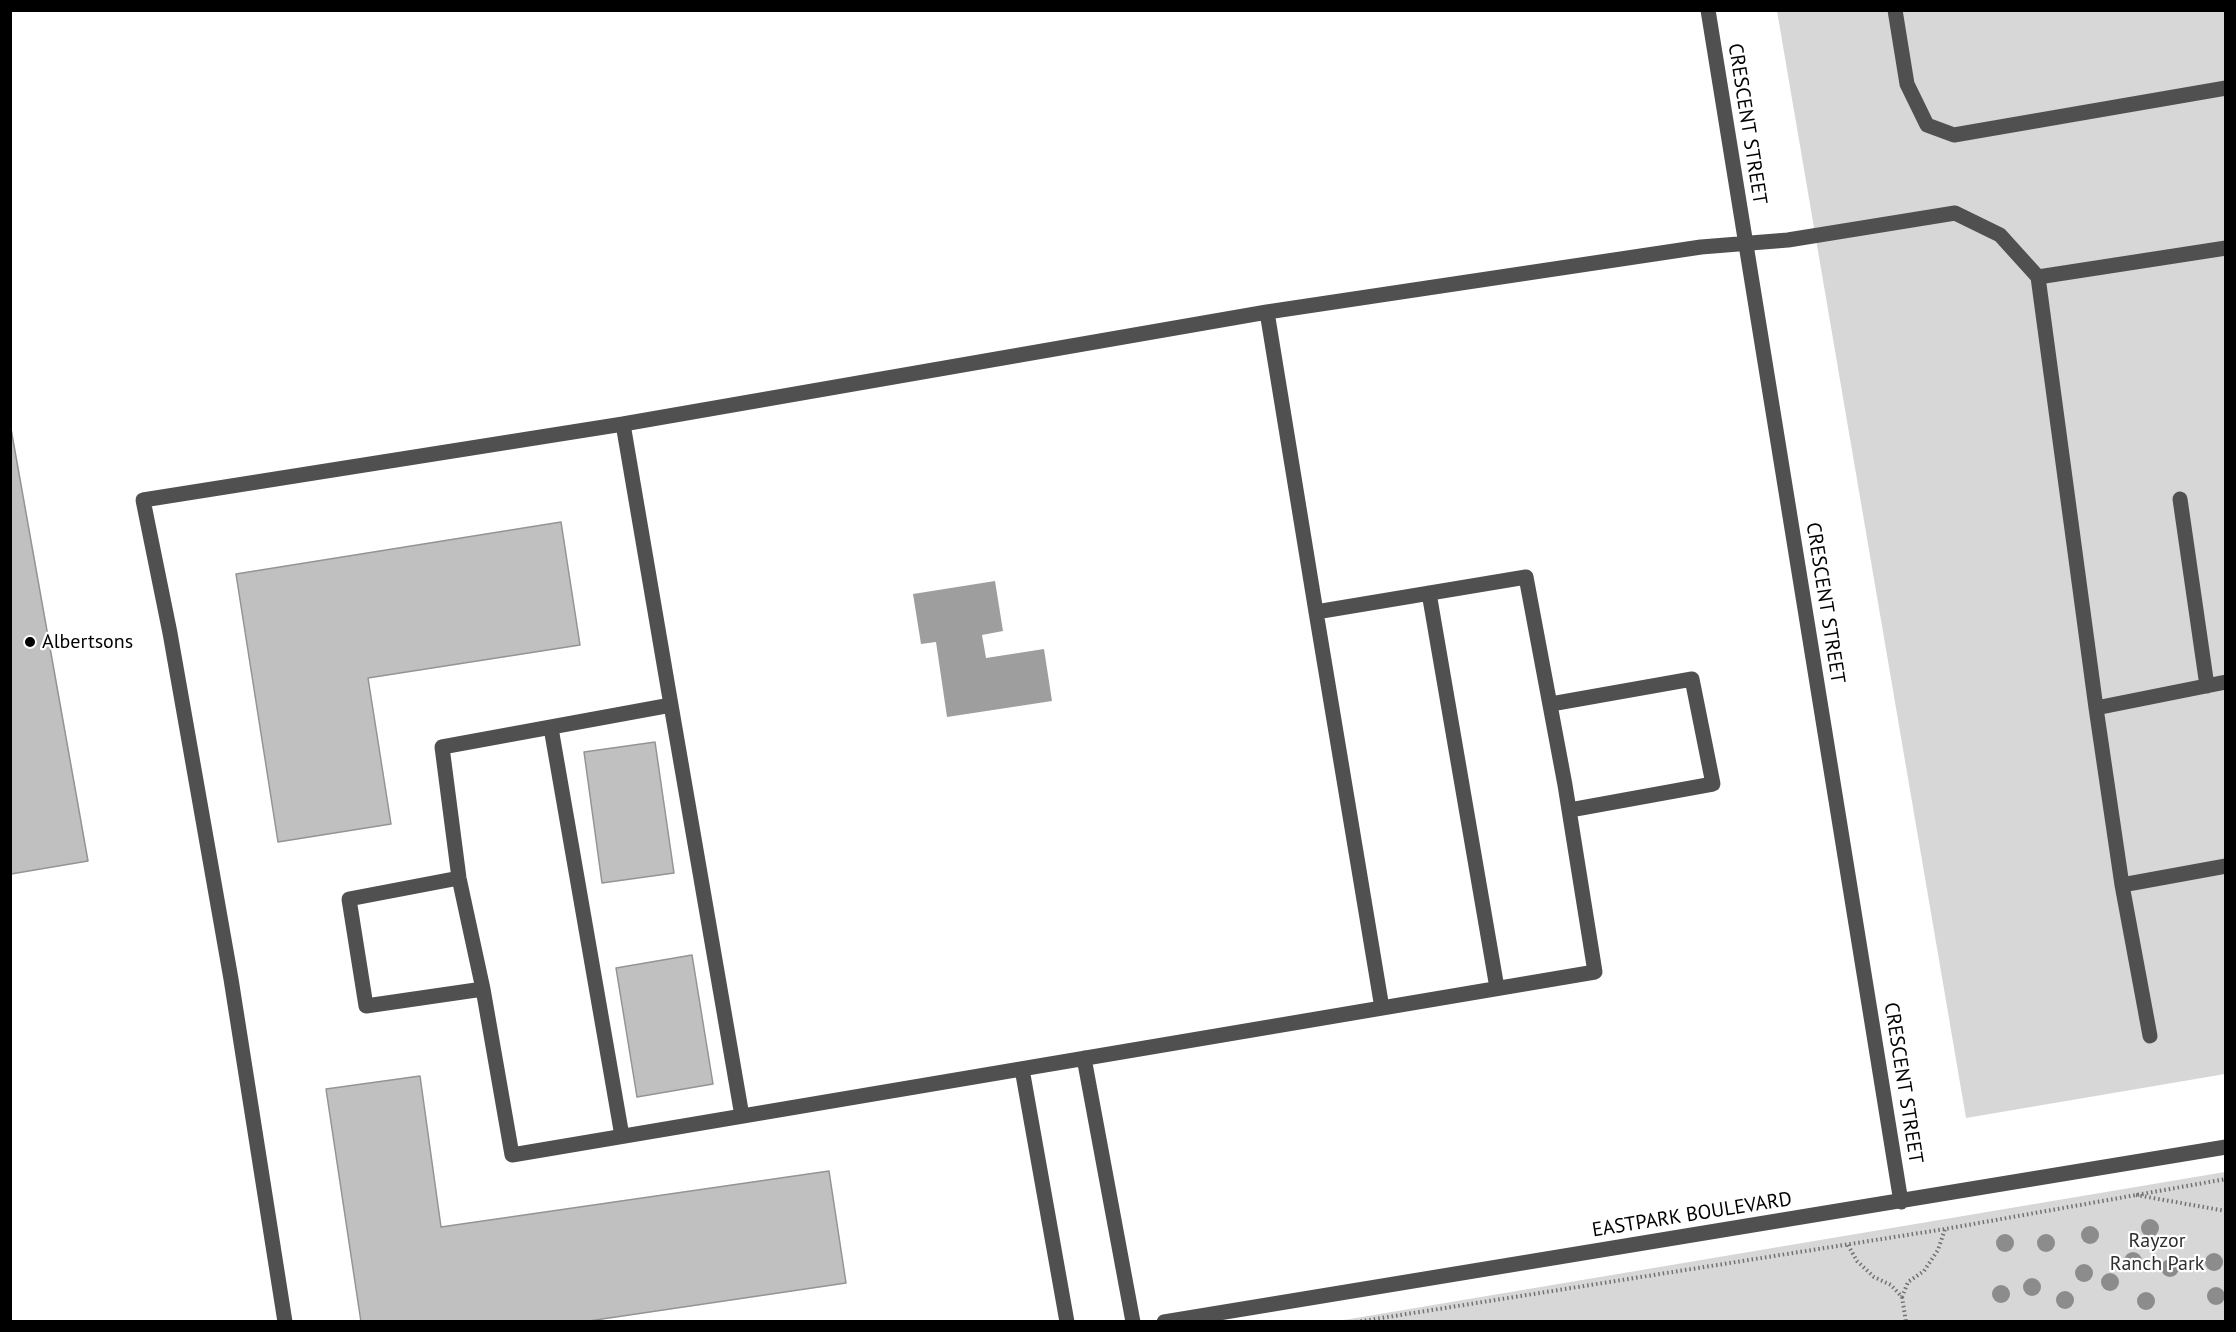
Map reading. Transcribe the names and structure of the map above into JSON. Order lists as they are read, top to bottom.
{
  "streets": {
    "street": ["CRESCENT STREET", "EASTPARK BOULEVARD"]
  },
  "crossings": [
    ["CRESCENT STREET", "EASTPARK BOULEVARD"]
  ],
  "parks": ["Rayzor Ranch Park"],
  "places": ["Albertsons"]
}
